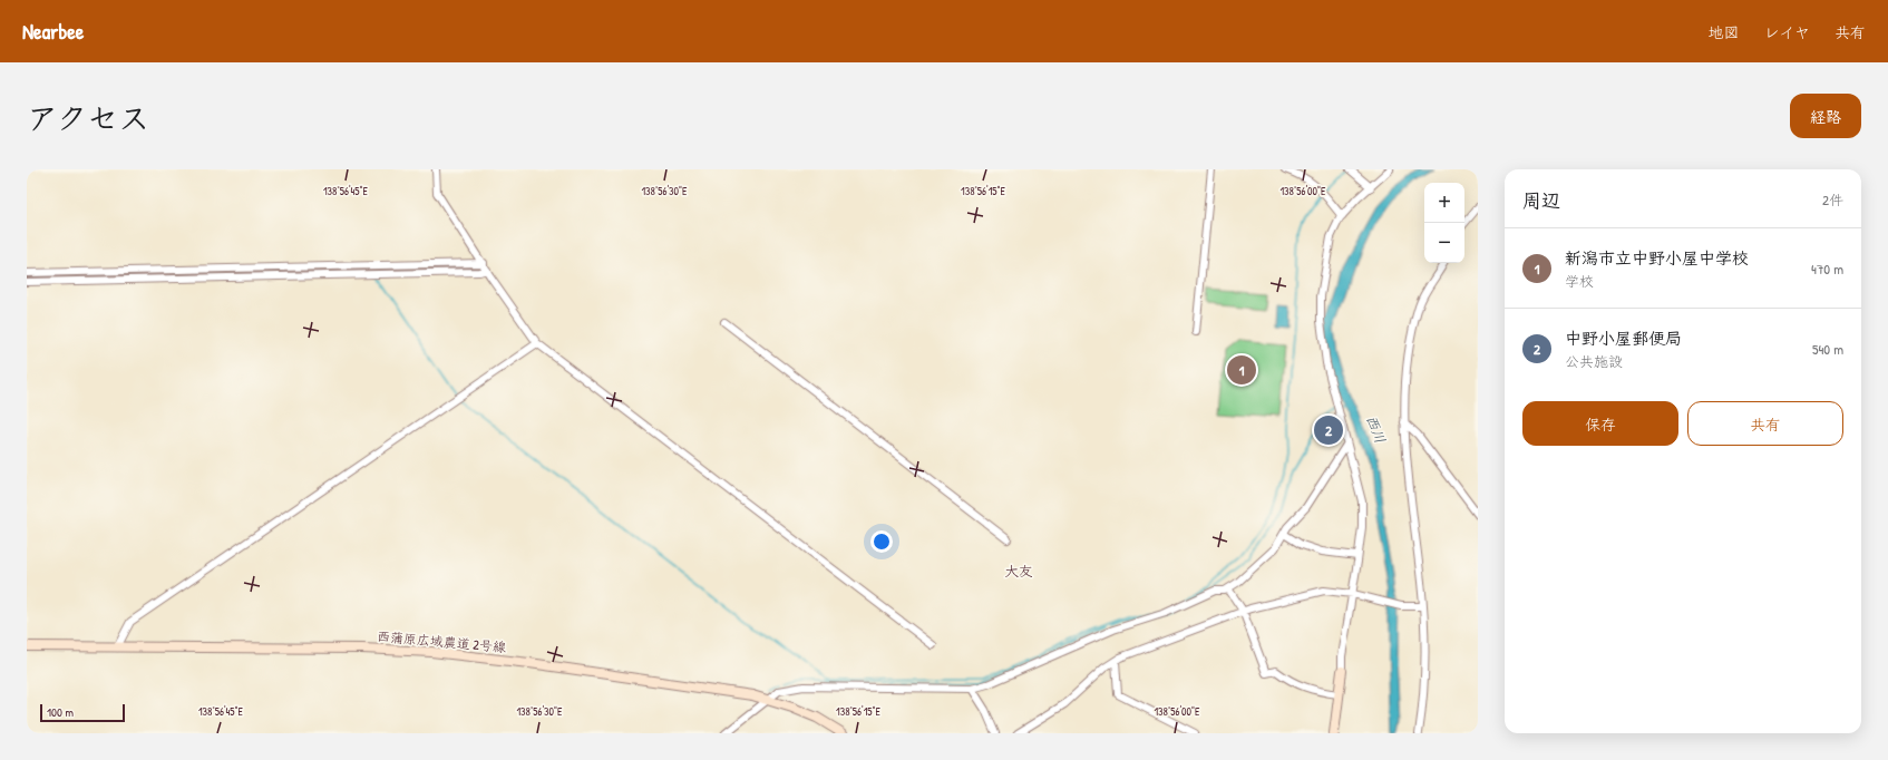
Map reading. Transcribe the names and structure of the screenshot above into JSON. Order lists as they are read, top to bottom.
{
  "streets": {
    "street": ["西蒲原広域農道 2号線"]
  },
  "districts": ["大友"],
  "water": ["西川"],
  "scale_bar": "100 m",
  "page": {
    "header": "Nearbee",
    "nav": ["地図", "レイヤ", "共有"],
    "title": "アクセス",
    "buttons": [
      "経路",
      ["保存", "共有"]
    ],
    "heading": ["周辺", "2件"],
    "map_buttons": ["+", "−"],
    "list": [
      {
        "mark": "1",
        "name": "新潟市立中野小屋中学校",
        "note": "学校",
        "value": "470 m"
      },
      {
        "mark": "2",
        "name": "中野小屋郵便局",
        "note": "公共施設",
        "value": "540 m"
      }
    ],
    "pins": ["1", "2"],
    "scale": "100 m"
  },
  "coordinates": [
    "138°56'30\"E",
    "138°56'00\"E",
    "138°56'45\"E",
    "138°56'15\"E"
  ]
}
